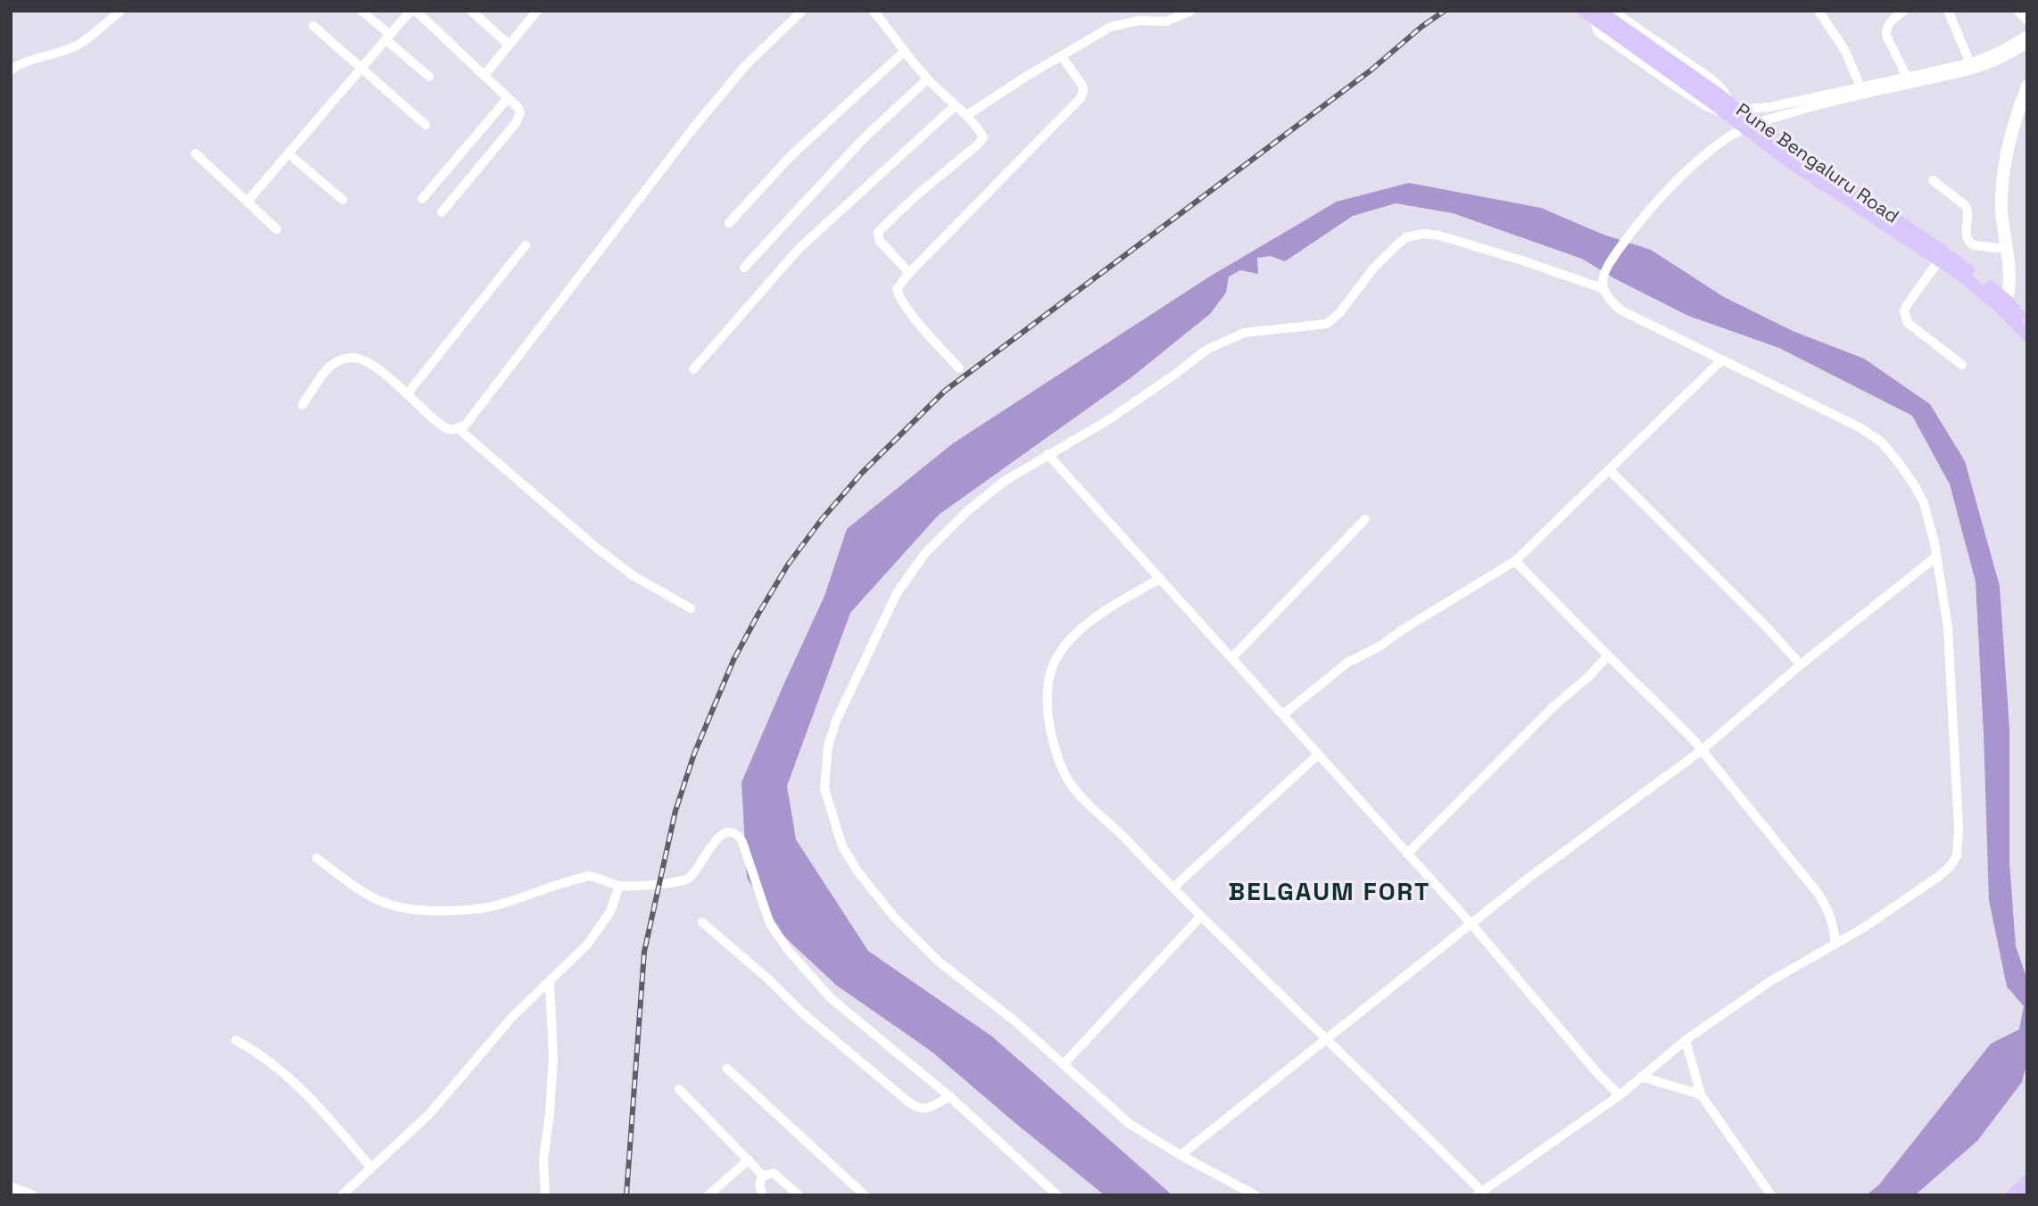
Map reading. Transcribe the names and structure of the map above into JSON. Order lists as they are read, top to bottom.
{
  "streets": {
    "main road": ["Pune Bengaluru Road"]
  },
  "districts": ["BELGAUM FORT"]
}
